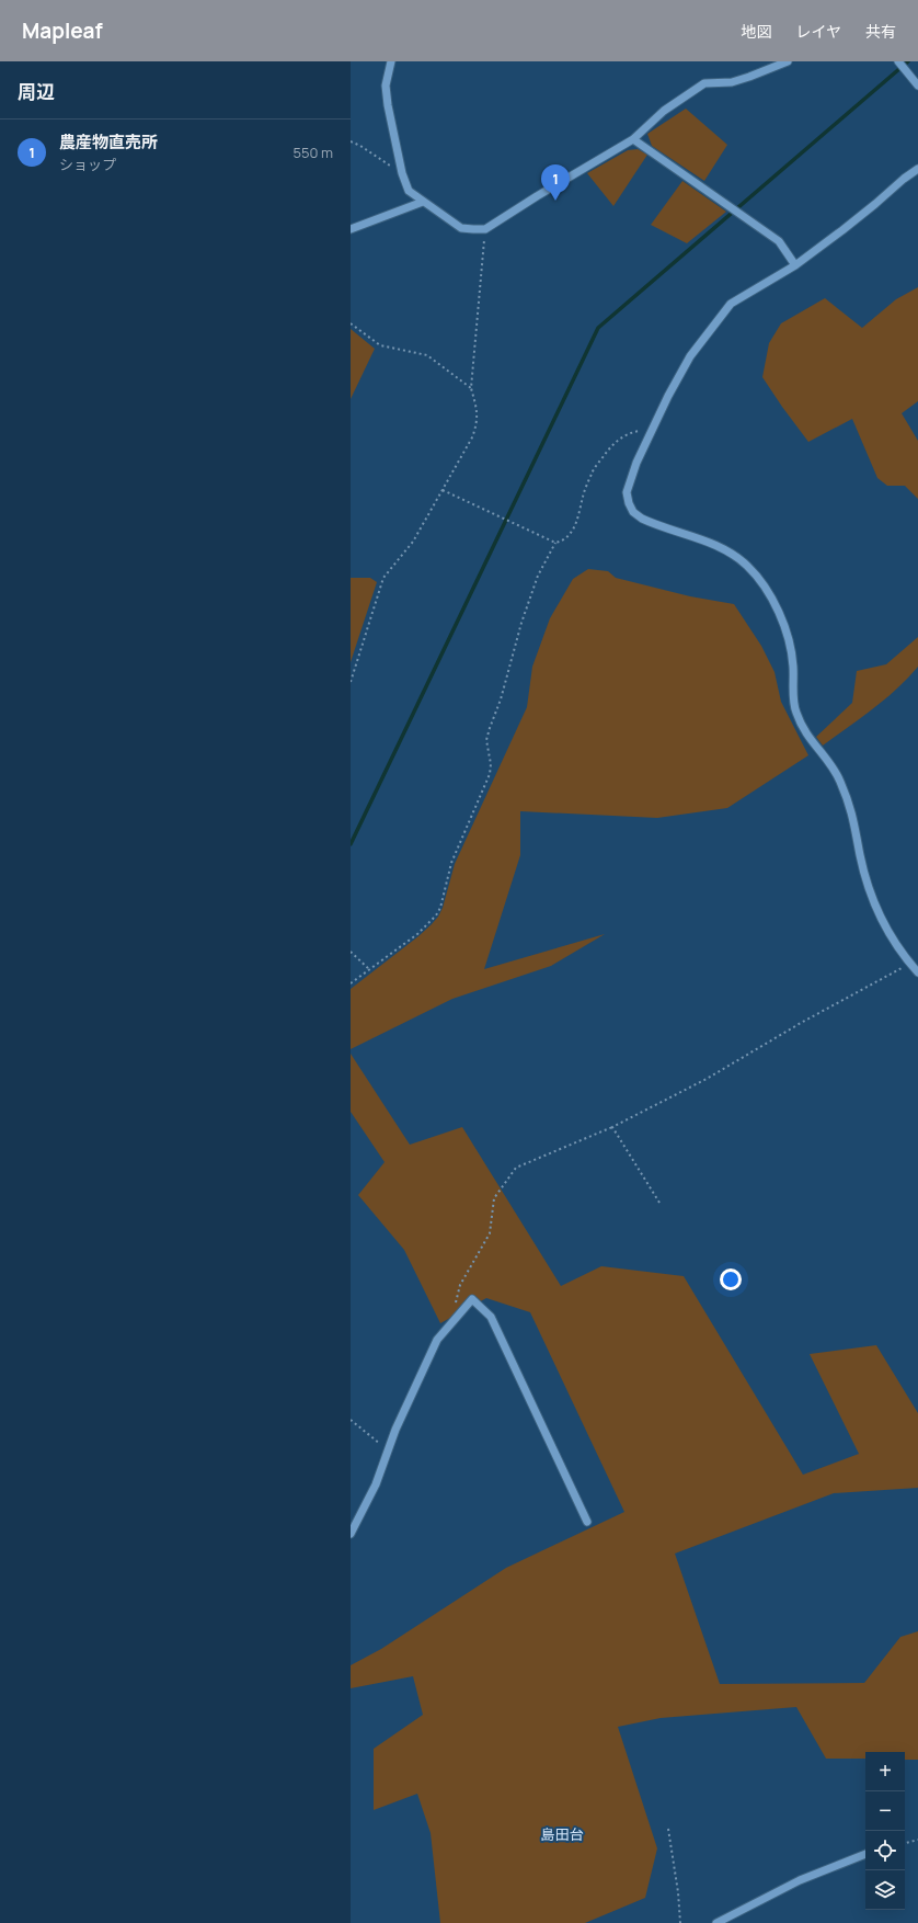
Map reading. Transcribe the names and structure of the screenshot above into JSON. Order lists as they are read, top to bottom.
{
  "districts": ["島田台"],
  "page": {
    "header": "Mapleaf",
    "nav": ["地図", "レイヤ", "共有"],
    "heading": "周辺",
    "list": [
      {
        "mark": "1",
        "name": "農産物直売所",
        "note": "ショップ",
        "value": "550 m"
      }
    ],
    "pins": "1",
    "map_buttons": ["+", "−"]
  }
}
